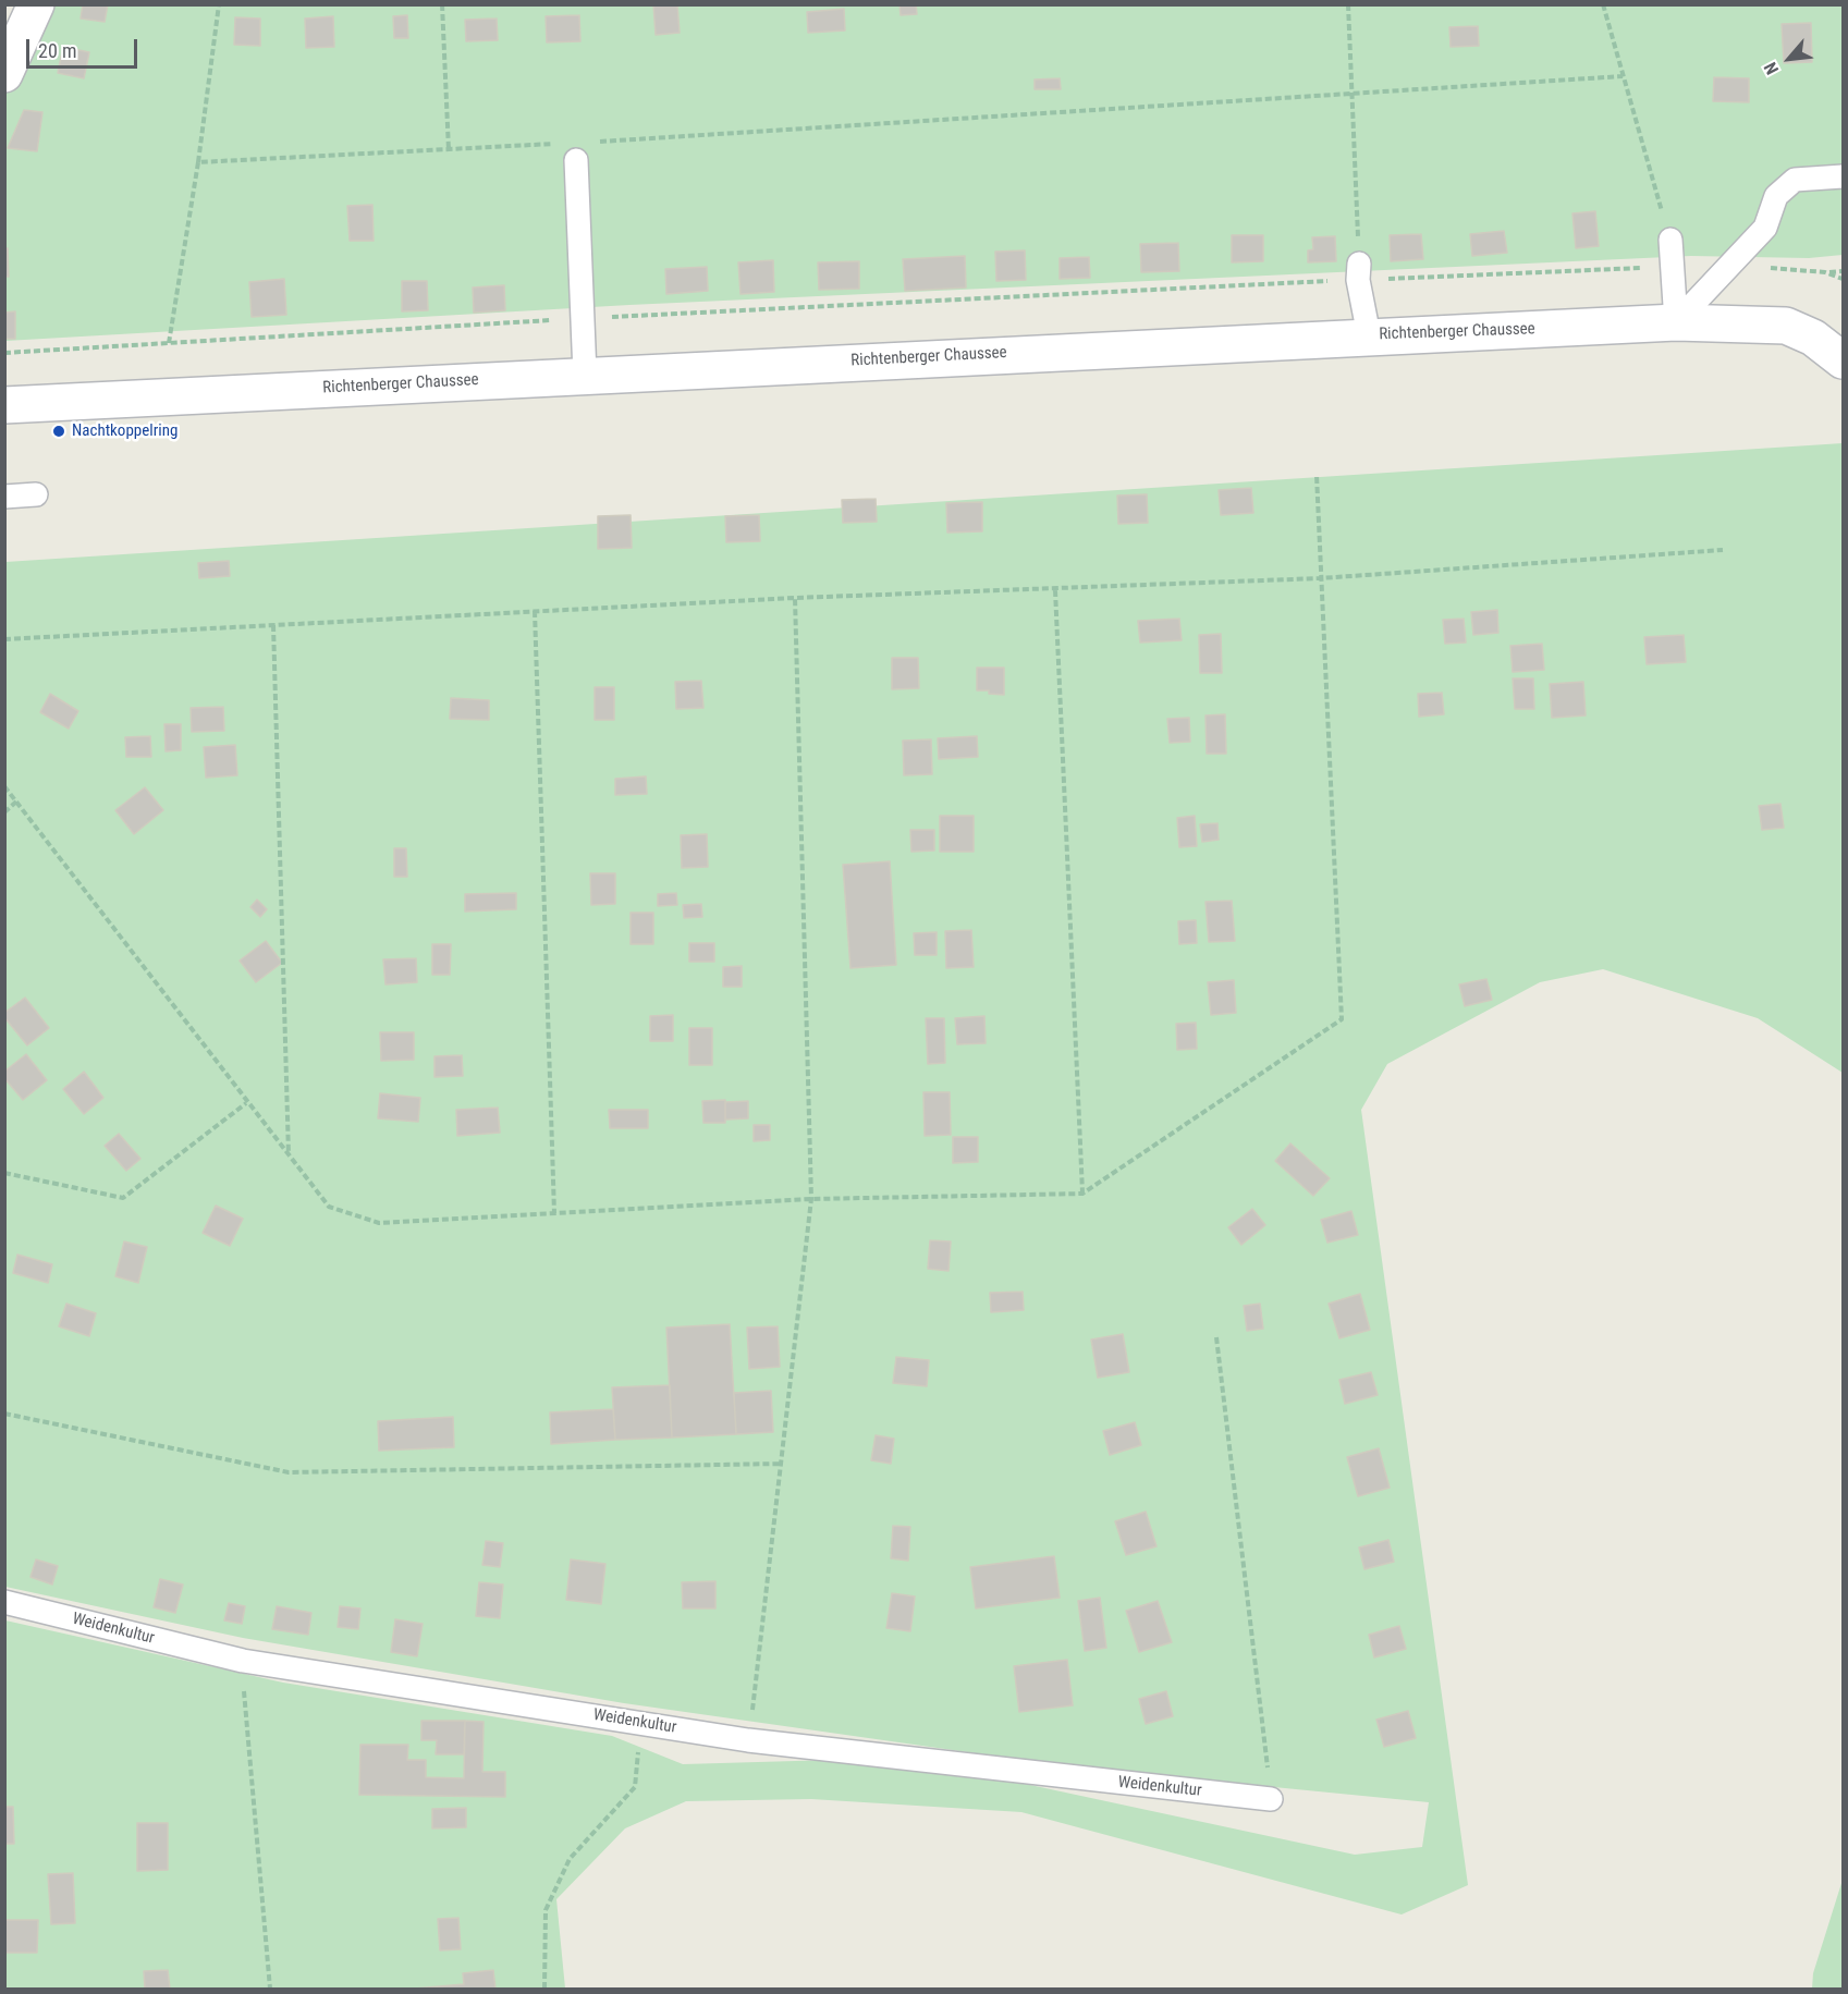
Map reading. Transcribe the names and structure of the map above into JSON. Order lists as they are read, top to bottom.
{
  "streets": {
    "street": ["Richtenberger Chaussee"],
    "lane": ["Weidenkultur"]
  },
  "places": ["Nachtkoppelring"],
  "scale_bar": "20 m",
  "north": "bottom left"
}
